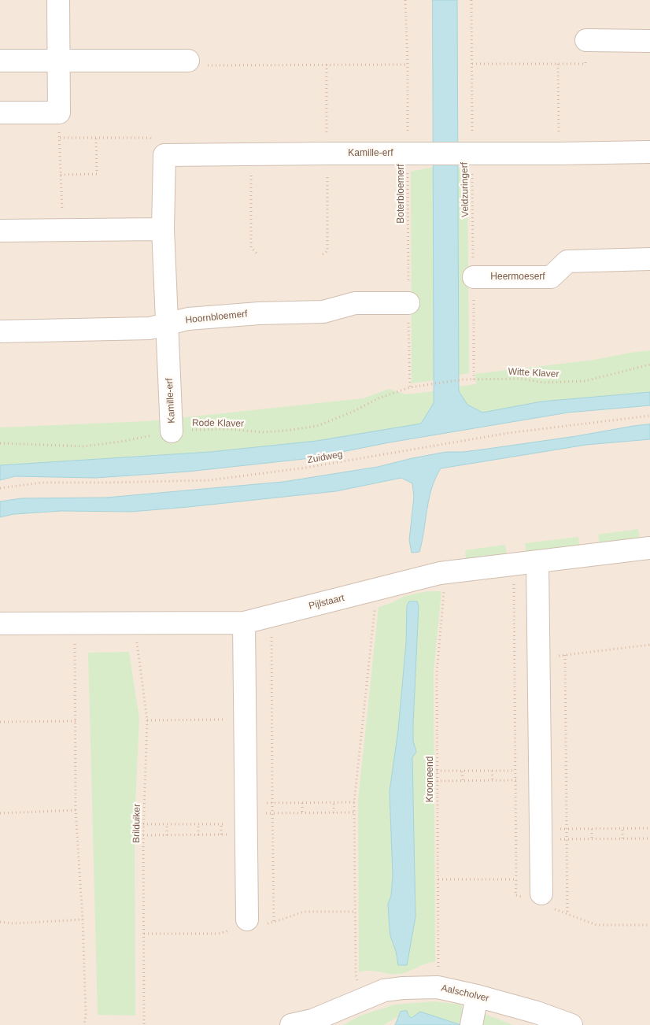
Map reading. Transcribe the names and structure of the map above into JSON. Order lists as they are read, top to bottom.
{
  "streets": {
    "street": [
      "Kamille-erf",
      "Heermoeserf",
      "Hoornbloemerf",
      "Pijlstaart",
      "Aalscholver"
    ],
    "path": [
      "Veldzuringerf",
      "Boterbloemerf",
      "Witte Klaver",
      "Rode Klaver",
      "Zuidweg",
      "Krooneend",
      "Brilduiker"
    ]
  },
  "crossings": [
    ["Kamille-erf", "Veldzuringerf"],
    ["Kamille-erf", "Boterbloemerf"],
    ["Kamille-erf", "Hoornbloemerf"],
    ["Kamille-erf", "Rode Klaver"],
    ["Veldzuringerf", "Heermoeserf"],
    ["Veldzuringerf", "Witte Klaver"],
    ["Boterbloemerf", "Hoornbloemerf"],
    ["Boterbloemerf", "Rode Klaver"],
    ["Witte Klaver", "Rode Klaver"],
    ["Pijlstaart", "Krooneend"],
    ["Pijlstaart", "Brilduiker"],
    ["Krooneend", "Aalscholver"]
  ]
}
